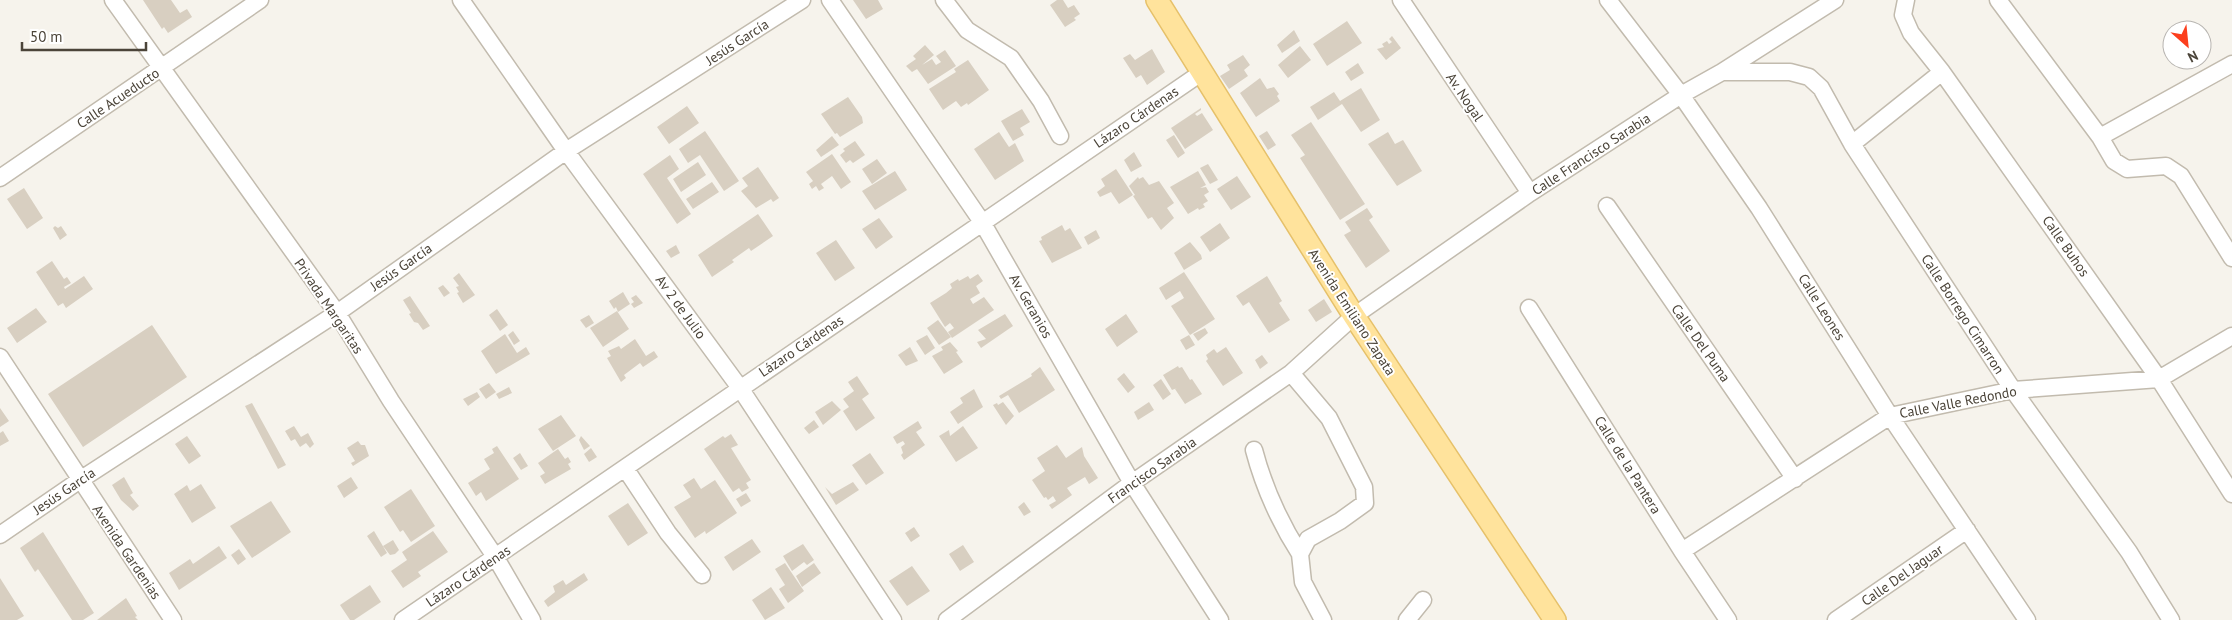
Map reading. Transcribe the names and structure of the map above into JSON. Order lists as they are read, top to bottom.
{
  "streets": {
    "main road": ["Avenida Emiliano Zapata"],
    "street": [
      "Jesús García",
      "Av. Nogal",
      "Calle Acueducto",
      "Lázaro Cárdenas",
      "Calle Francisco Sarabia",
      "Calle Buhos",
      "Privada Margaritas",
      "Av. Geranios",
      "Av 2 de Julio",
      "Calle Leones",
      "Calle Borrego Cimarron",
      "Calle Del Puma",
      "Calle Valle Redondo",
      "Calle de la Pantera",
      "Francisco Sarabia",
      "Avenida Gardenias",
      "Calle Del Jaguar"
    ]
  },
  "crossings": [
    ["Jesús García", "Privada Margaritas"],
    ["Jesús García", "Av 2 de Julio"],
    ["Jesús García", "Avenida Gardenias"],
    ["Av. Nogal", "Calle Francisco Sarabia"],
    ["Calle Acueducto", "Privada Margaritas"],
    ["Lázaro Cárdenas", "Privada Margaritas"],
    ["Lázaro Cárdenas", "Av. Geranios"],
    ["Lázaro Cárdenas", "Av 2 de Julio"],
    ["Lázaro Cárdenas", "Avenida Emiliano Zapata"],
    ["Calle Francisco Sarabia", "Calle Leones"],
    ["Calle Francisco Sarabia", "Avenida Emiliano Zapata"],
    ["Calle Francisco Sarabia", "Calle Borrego Cimarron"],
    ["Calle Francisco Sarabia", "Francisco Sarabia"],
    ["Calle Buhos", "Calle Valle Redondo"],
    ["Av. Geranios", "Francisco Sarabia"],
    ["Calle Leones", "Calle Valle Redondo"],
    ["Calle Leones", "Calle Del Jaguar"],
    ["Avenida Emiliano Zapata", "Francisco Sarabia"],
    ["Calle Borrego Cimarron", "Calle Valle Redondo"],
    ["Calle Del Puma", "Calle Valle Redondo"],
    ["Calle Valle Redondo", "Calle de la Pantera"]
  ],
  "scale_bar": "50 m",
  "north": "bottom right"
}
